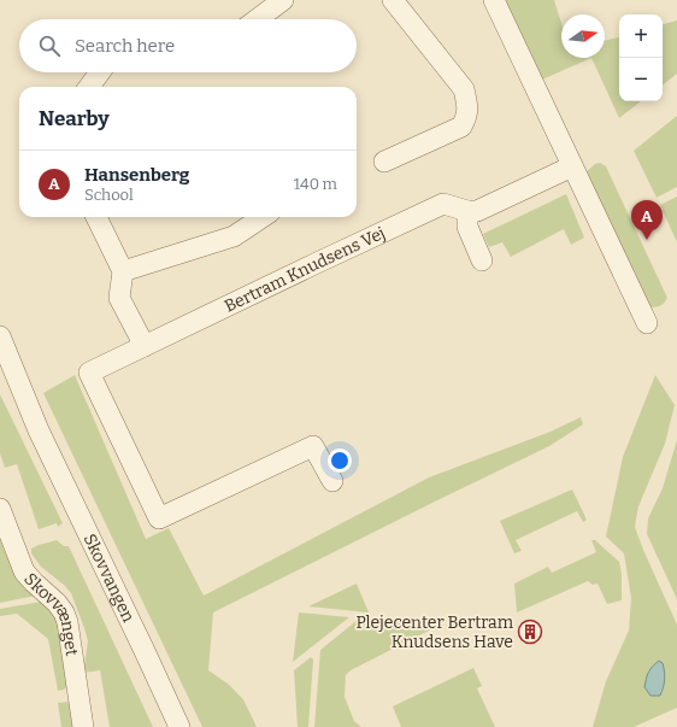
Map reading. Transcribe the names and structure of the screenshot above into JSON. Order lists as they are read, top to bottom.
{
  "streets": {
    "street": ["Bertram Knudsens Vej", "Skovvangen", "Skovvænget"]
  },
  "places": {
    "building": ["Plejecenter Bertram Knudsens Have"]
  },
  "north": "right",
  "page": {
    "map_buttons": ["+", "−"],
    "search": "Search here",
    "heading": "Nearby",
    "list": [
      {
        "mark": "A",
        "name": "Hansenberg",
        "note": "School",
        "value": "140 m"
      }
    ],
    "pins": "A"
  }
}
